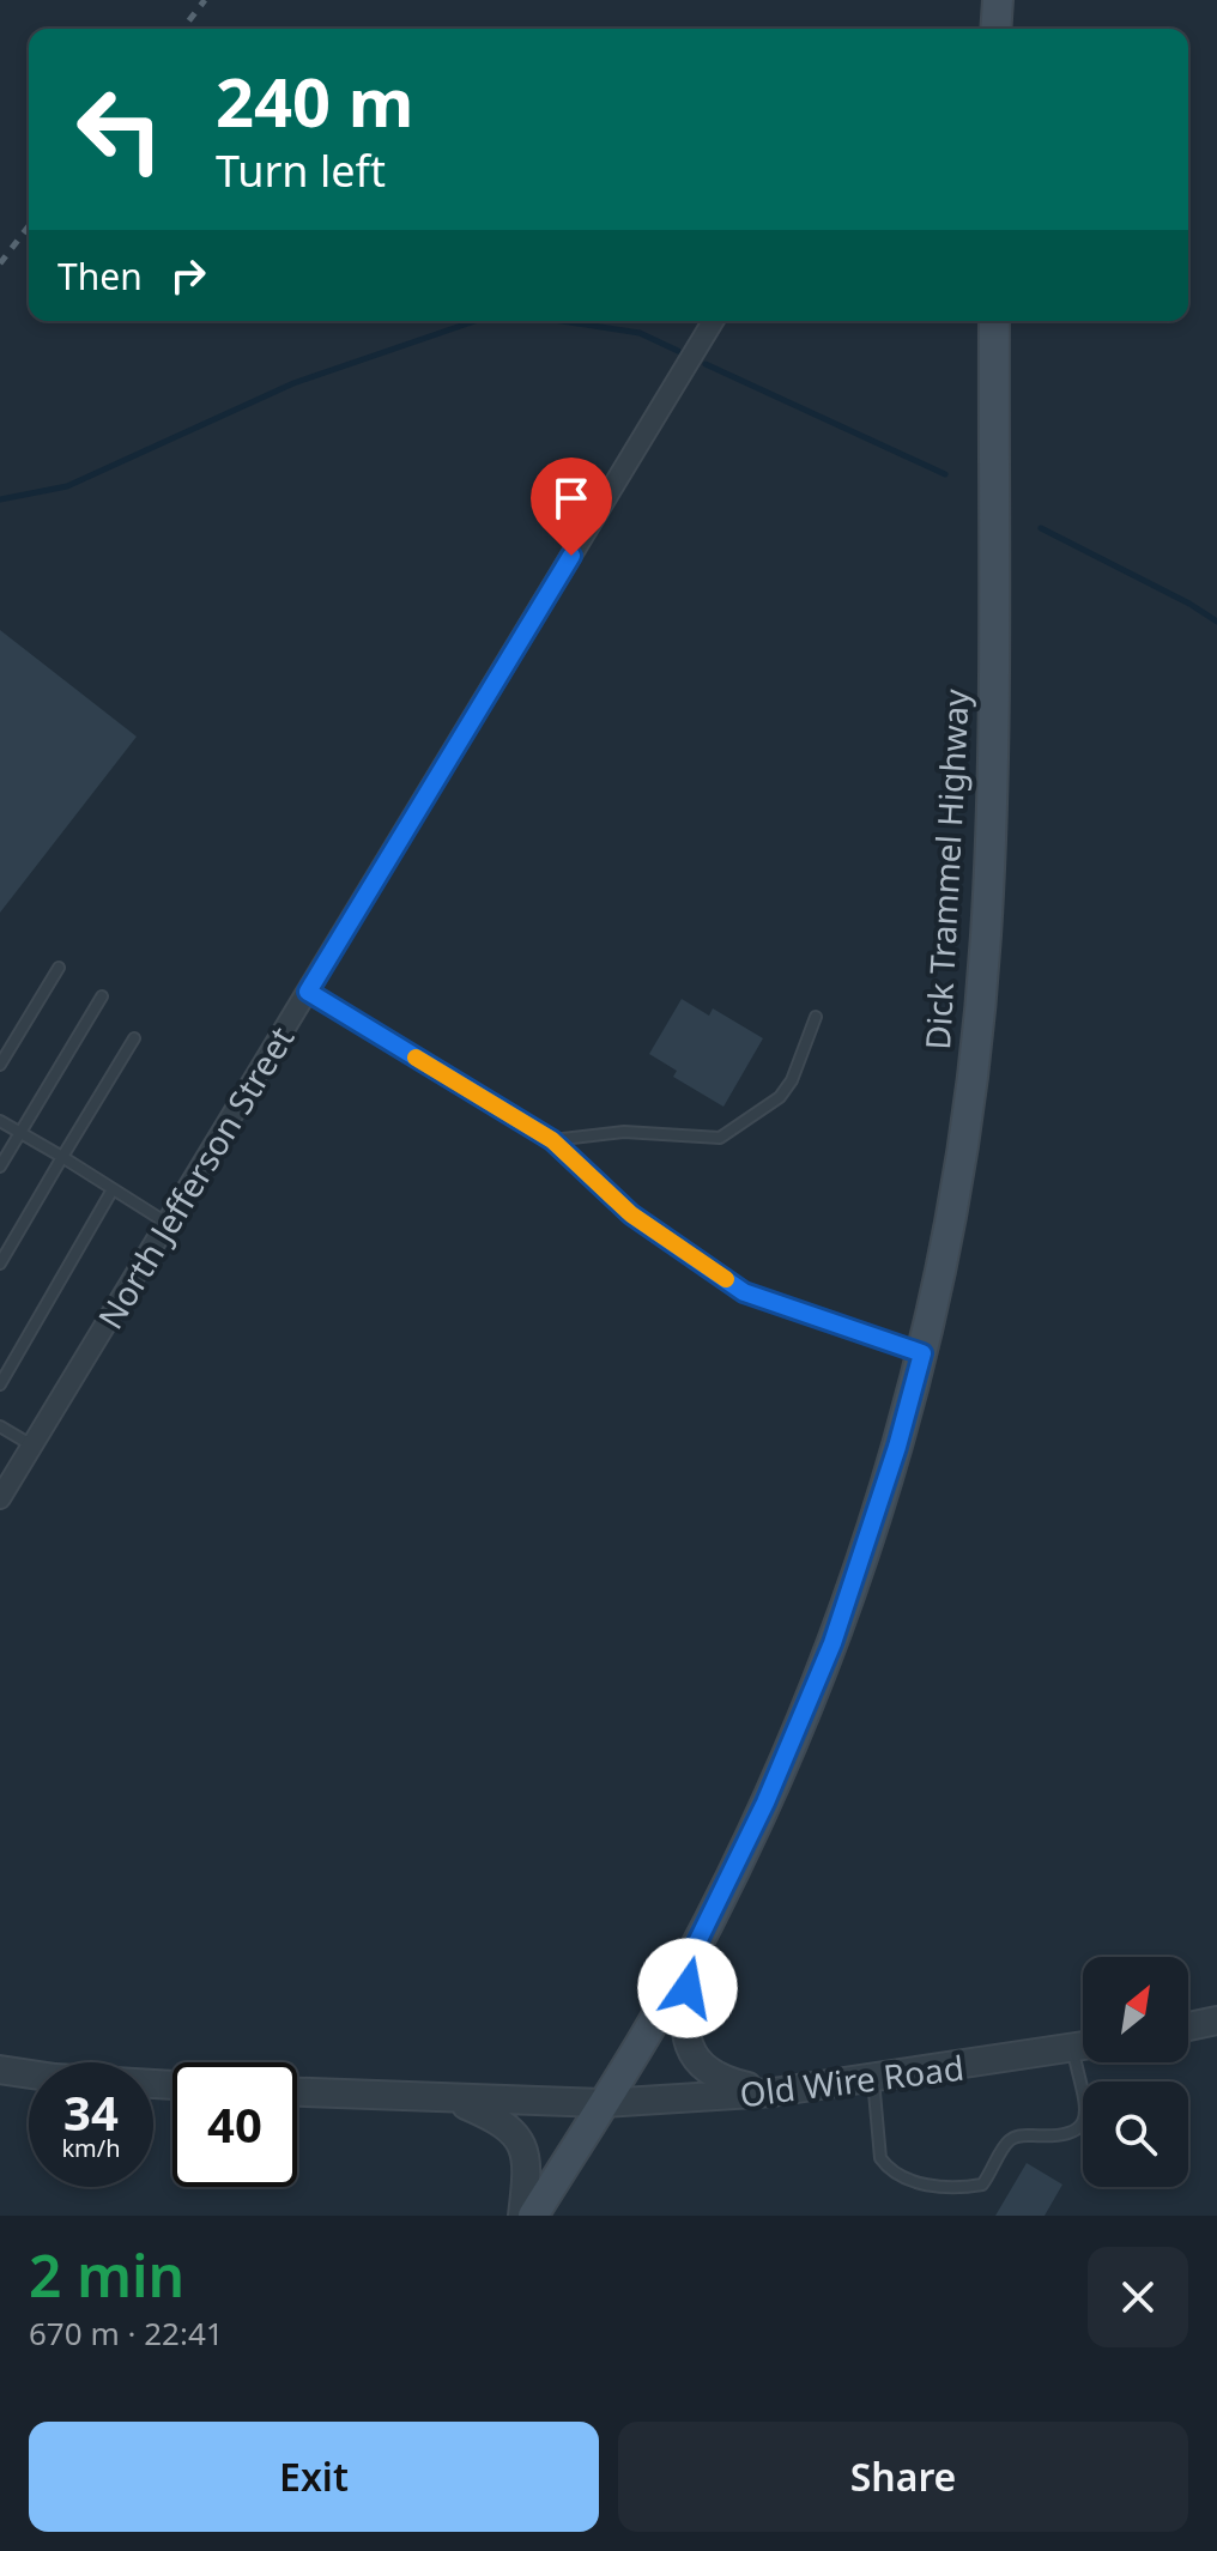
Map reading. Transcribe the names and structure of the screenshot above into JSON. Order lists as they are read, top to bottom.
{
  "streets": {
    "main road": ["Dick Trammel Highway"],
    "street": ["North Jefferson Street", "Old Wire Road"]
  },
  "crossings": [
    ["Dick Trammel Highway", "Old Wire Road"]
  ],
  "north": "top right",
  "page": {
    "turn": ["240 m", "Turn left"],
    "then": "Then",
    "speed": "34 km/h",
    "limit": "40",
    "heading": ["2 min", "670 m · 22:41"],
    "buttons": ["Exit", "Share"]
  }
}
